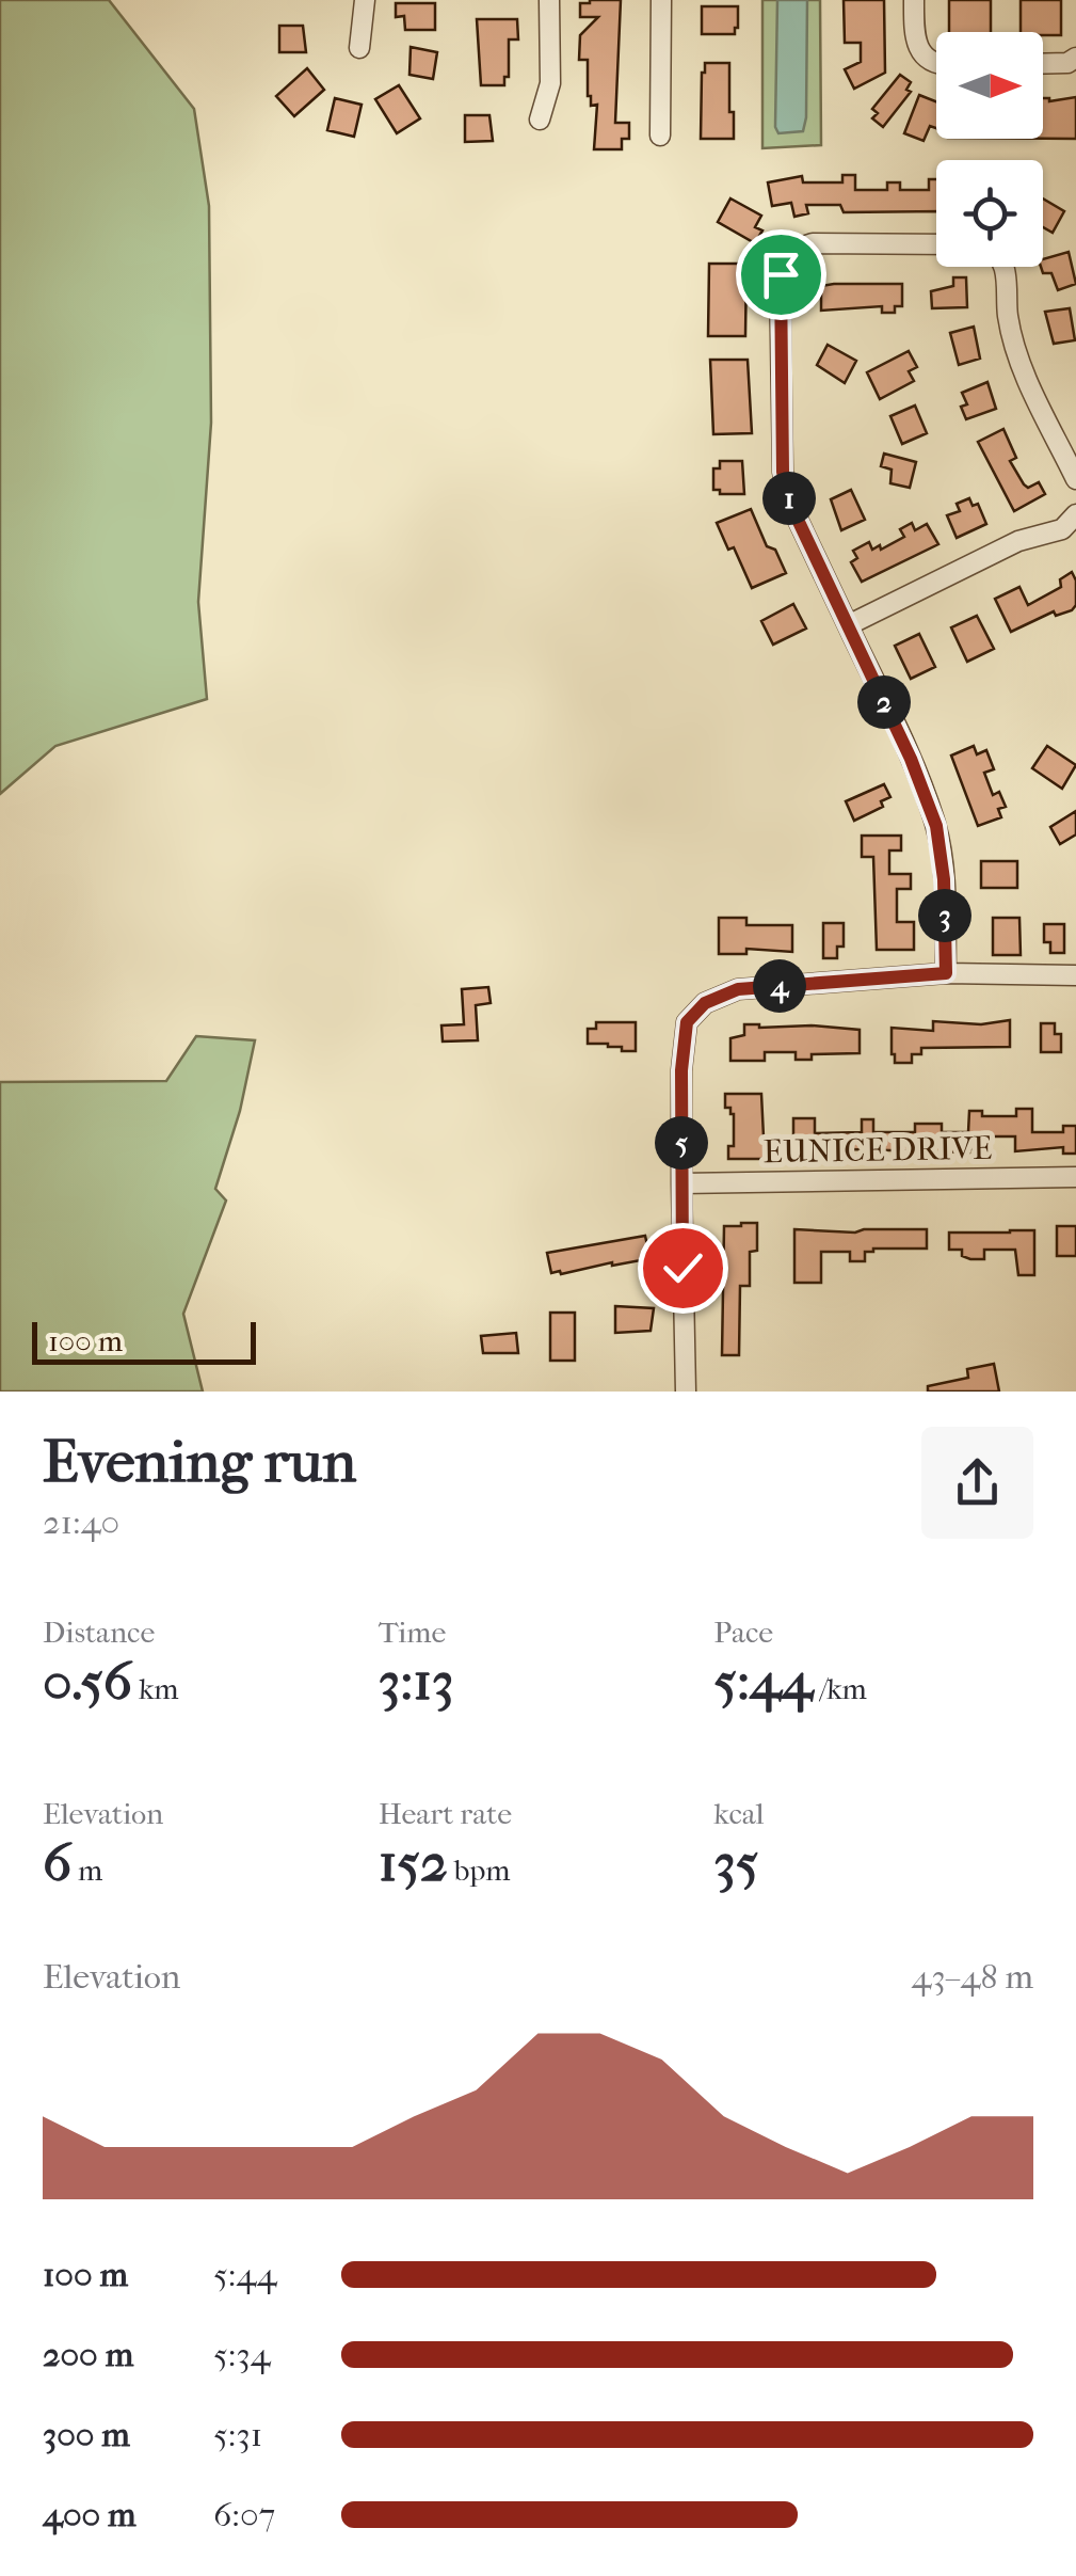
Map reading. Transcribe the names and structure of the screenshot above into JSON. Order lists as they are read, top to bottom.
{
  "streets": {
    "street": ["EUNICE DRIVE"]
  },
  "scale_bar": "100 m",
  "north": "right",
  "page": {
    "pins": [
      "1",
      "2",
      "3",
      "4",
      "5"
    ],
    "scale": "100 m",
    "heading": ["Evening run", "21:40"],
    "stats": [
      ["Distance", "0.56 km"],
      ["Time", "3:13"],
      ["Pace", "5:44 /km"],
      ["Elevation", "6 m"],
      ["Heart rate", "152 bpm"],
      ["kcal", "35"]
    ],
    "chart": ["Elevation", "43–48 m"],
    "list": [
      {
        "name": "100 m",
        "note": "5:44"
      },
      {
        "name": "200 m",
        "note": "5:34"
      },
      {
        "name": "300 m",
        "note": "5:31"
      },
      {
        "name": "400 m",
        "note": "6:07"
      }
    ]
  }
}
